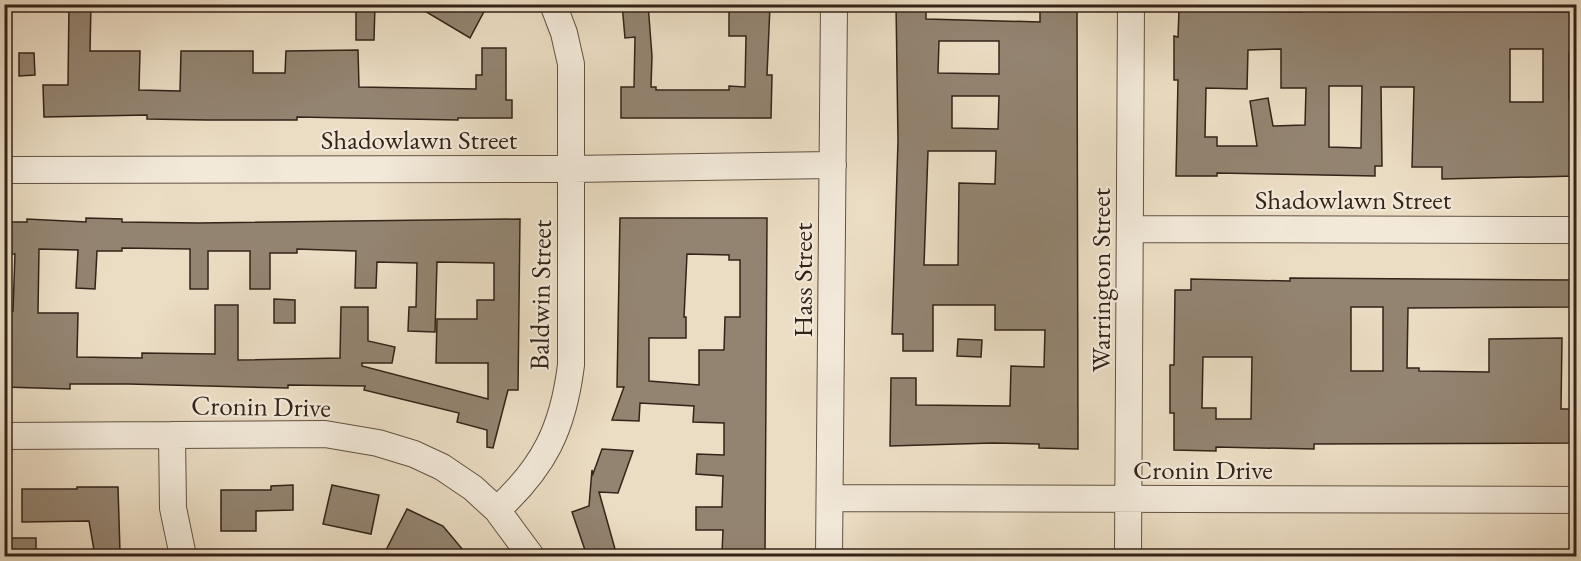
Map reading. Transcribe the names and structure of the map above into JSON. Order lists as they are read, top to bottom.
{
  "streets": {
    "street": [
      "Shadowlawn Street",
      "Hass Street",
      "Warrington Street",
      "Baldwin Street",
      "Cronin Drive"
    ]
  },
  "crossings": [
    ["Shadowlawn Street", "Hass Street"],
    ["Shadowlawn Street", "Warrington Street"],
    ["Shadowlawn Street", "Baldwin Street"],
    ["Hass Street", "Cronin Drive"],
    ["Warrington Street", "Cronin Drive"],
    ["Baldwin Street", "Cronin Drive"]
  ]
}
